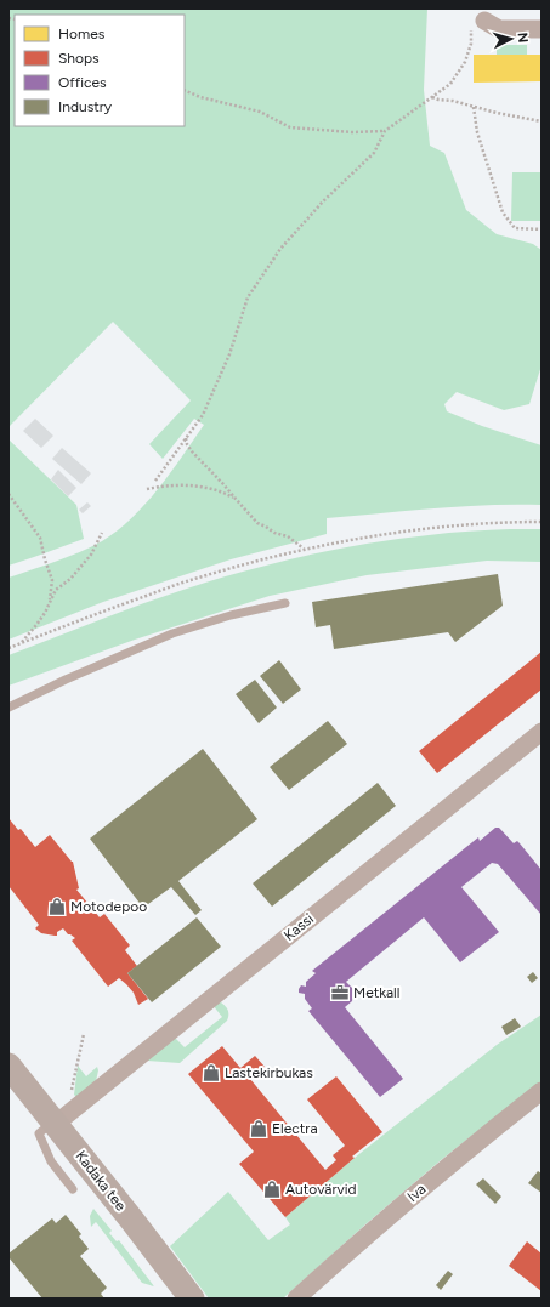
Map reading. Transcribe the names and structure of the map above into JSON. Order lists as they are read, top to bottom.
{
  "streets": {
    "main road": ["Kadaka tee"],
    "street": ["Kassi", "Iva"]
  },
  "crossings": [
    ["Kassi", "Kadaka tee"]
  ],
  "places": {
    "shop": [
      "Motodepoo",
      "Lastekirbukas",
      "Electra",
      "Autovärvid"
    ],
    "office": ["Metkall"]
  },
  "legend": [
    "Homes",
    "Shops",
    "Offices",
    "Industry"
  ],
  "north": "right"
}
